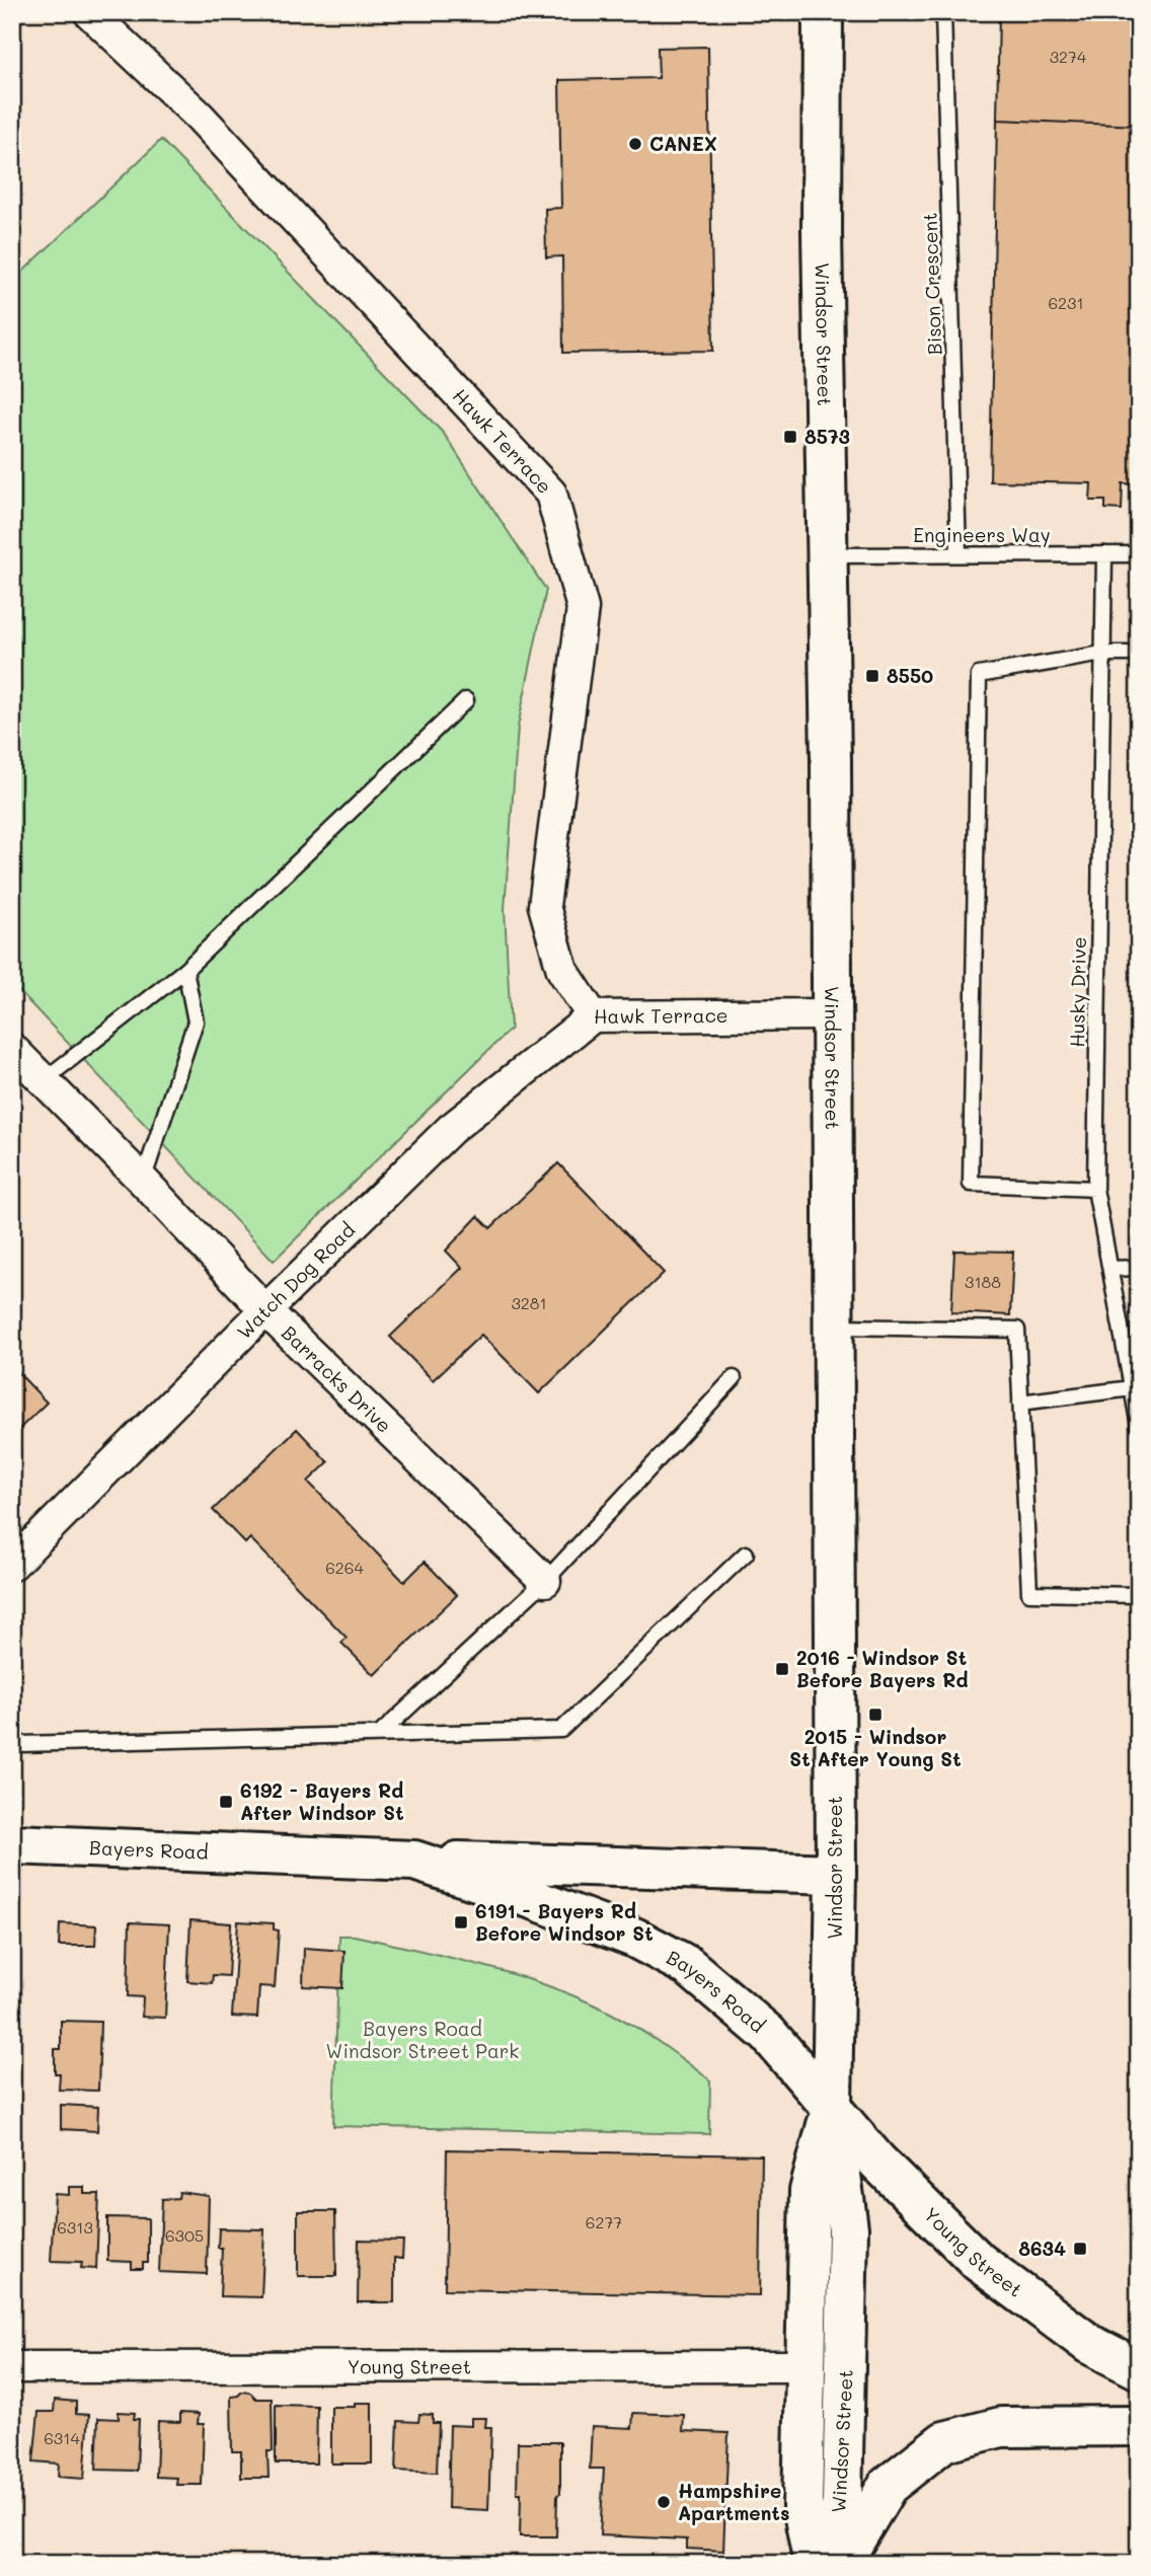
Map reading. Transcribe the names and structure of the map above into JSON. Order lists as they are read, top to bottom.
{
  "streets": {
    "street": [
      "Windsor Street",
      "Hawk Terrace",
      "Watch Dog Road",
      "Barracks Drive",
      "Bayers Road",
      "Young Street"
    ],
    "lane": ["Bison Crescent", "Engineers Way", "Husky Drive"]
  },
  "crossings": [
    ["Bison Crescent", "Engineers Way"],
    ["Windsor Street", "Hawk Terrace"],
    ["Windsor Street", "Engineers Way"],
    ["Windsor Street", "Bayers Road"],
    ["Windsor Street", "Young Street"],
    ["Hawk Terrace", "Watch Dog Road"],
    ["Engineers Way", "Husky Drive"],
    ["Watch Dog Road", "Barracks Drive"],
    ["Bayers Road", "Young Street"]
  ],
  "parks": ["Bayers Road Windsor Street Park"],
  "places": {
    "other": ["CANEX", "Hampshire Apartments"],
    "transit": [
      "8573",
      "8550",
      "2016 - Windsor St Before Bayers Rd",
      "2015 - Windsor St After Young St",
      "6192 - Bayers Rd After Windsor St",
      "6191 - Bayers Rd Before Windsor St",
      "8634"
    ]
  },
  "house_numbers": [
    "3274",
    "6231",
    "3188",
    "3281",
    "6264",
    "6277",
    "6313",
    "6305",
    "6314"
  ]
}
